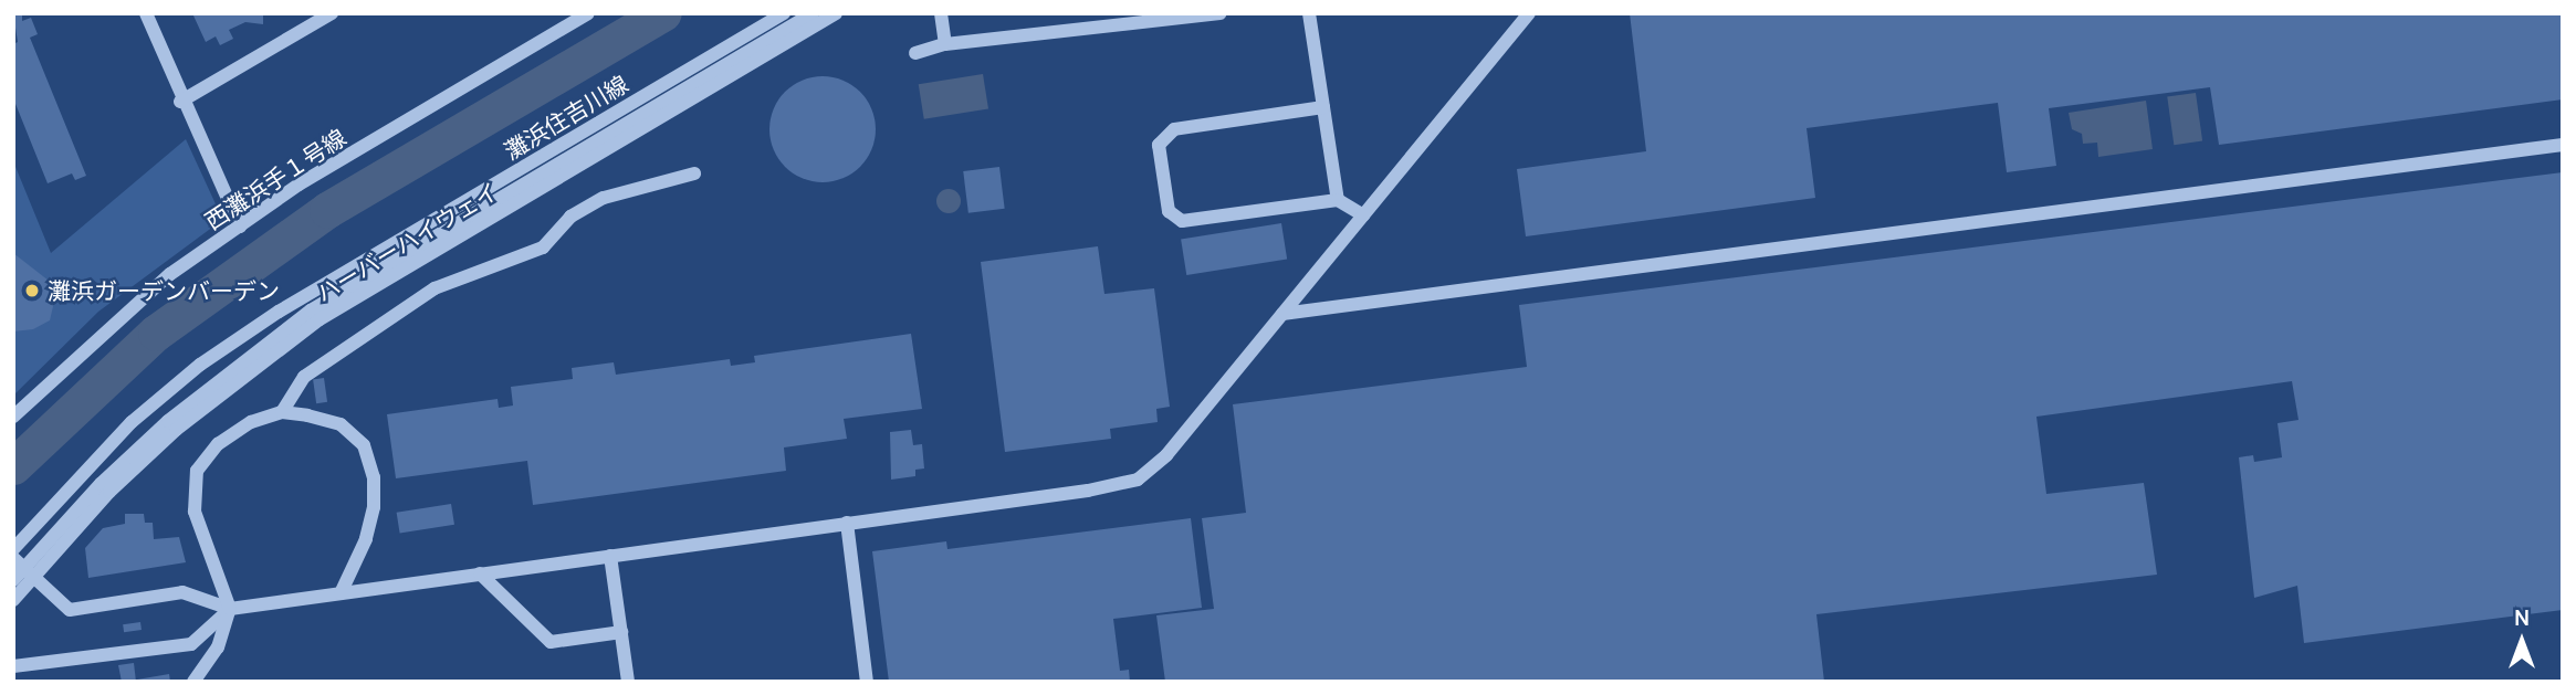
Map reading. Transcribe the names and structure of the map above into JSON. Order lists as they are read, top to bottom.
{
  "streets": {
    "street": ["灘浜住吉川線", "西灘浜手１号線", "ハーバーハイウェイ"]
  },
  "places": ["灘浜ガーデンバーデン"],
  "north": "top"
}
